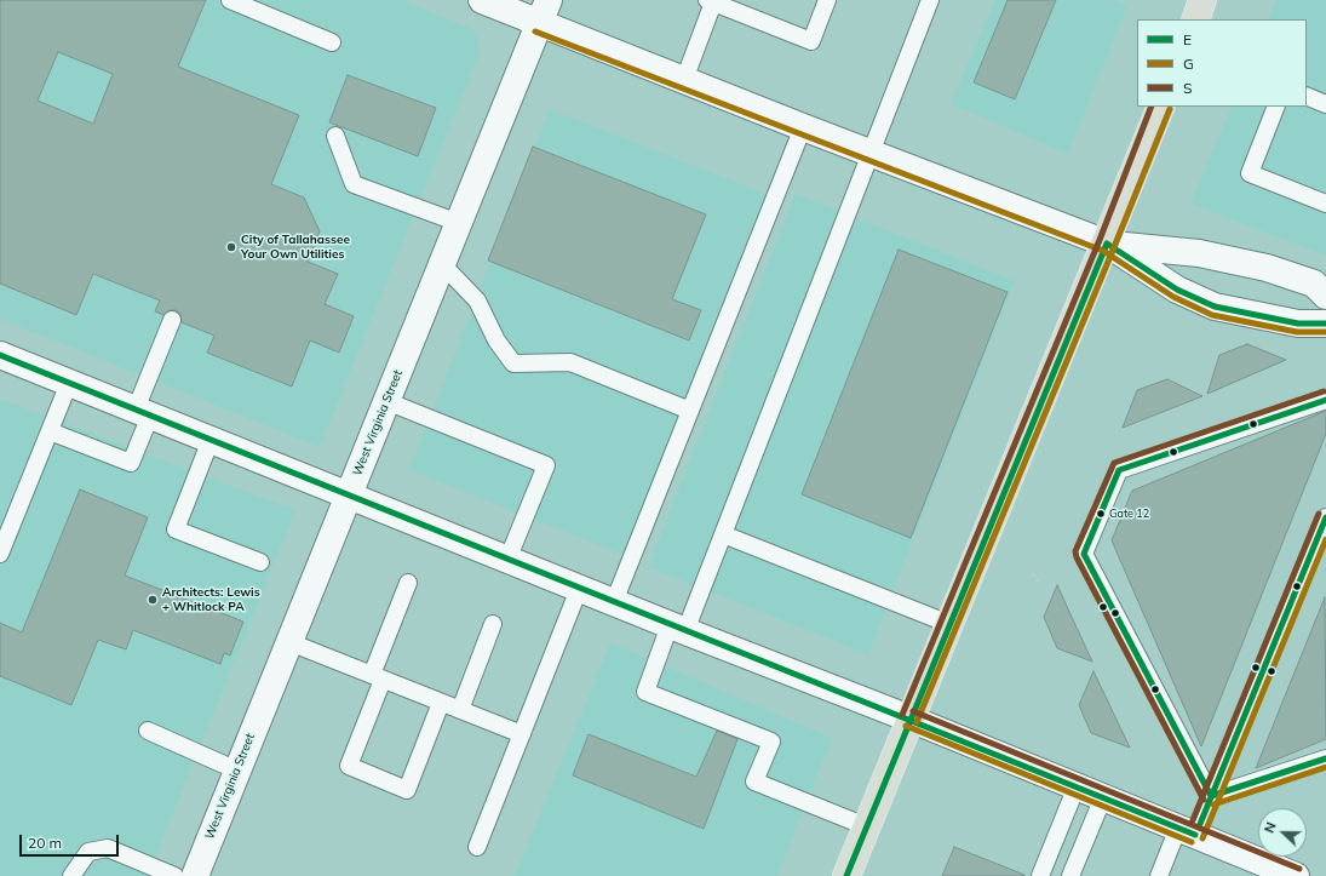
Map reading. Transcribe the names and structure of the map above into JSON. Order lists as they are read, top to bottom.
{
  "streets": {
    "street": ["West Virginia Street"]
  },
  "places": ["City of Tallahassee Your Own Utilities", "Gate 12", "Architects: Lewis + Whitlock PA"],
  "lines": ["transit line G", "transit line S", "transit line E"],
  "legend": ["E", "G", "S"],
  "scale_bar": "20 m",
  "north": "left"
}
